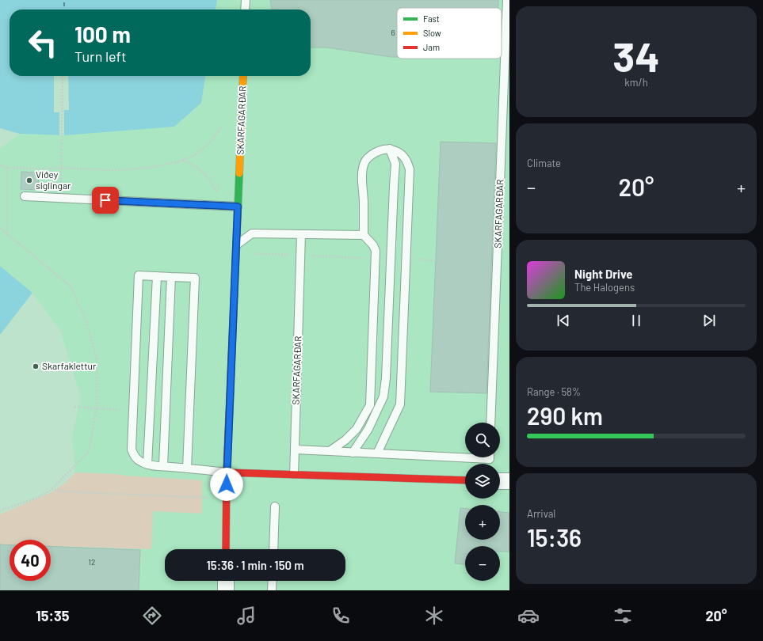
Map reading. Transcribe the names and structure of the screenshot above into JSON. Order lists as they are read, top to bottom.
{
  "streets": {
    "street": ["SKARFAGARÐAR"]
  },
  "places": ["Viðey siglingar", "Skarfaklettur"],
  "house_numbers": ["6", "12"],
  "legend": ["Fast", "Slow", "Jam"],
  "page": {
    "tile": [
      ["34", "km/h"],
      "Climate",
      ["Range · 58%", "290 km"],
      ["Arrival", "15:36"]
    ],
    "turn": ["100 m", "Turn left"],
    "heat": ["−", "20°", "+"],
    "song": ["Night Drive", "The Halogens"],
    "map_buttons": ["+", "−"],
    "limit": "40",
    "trip": "15:36 · 1 min · 150 m",
    "tabs": ["15:35", "20°"]
  }
}
